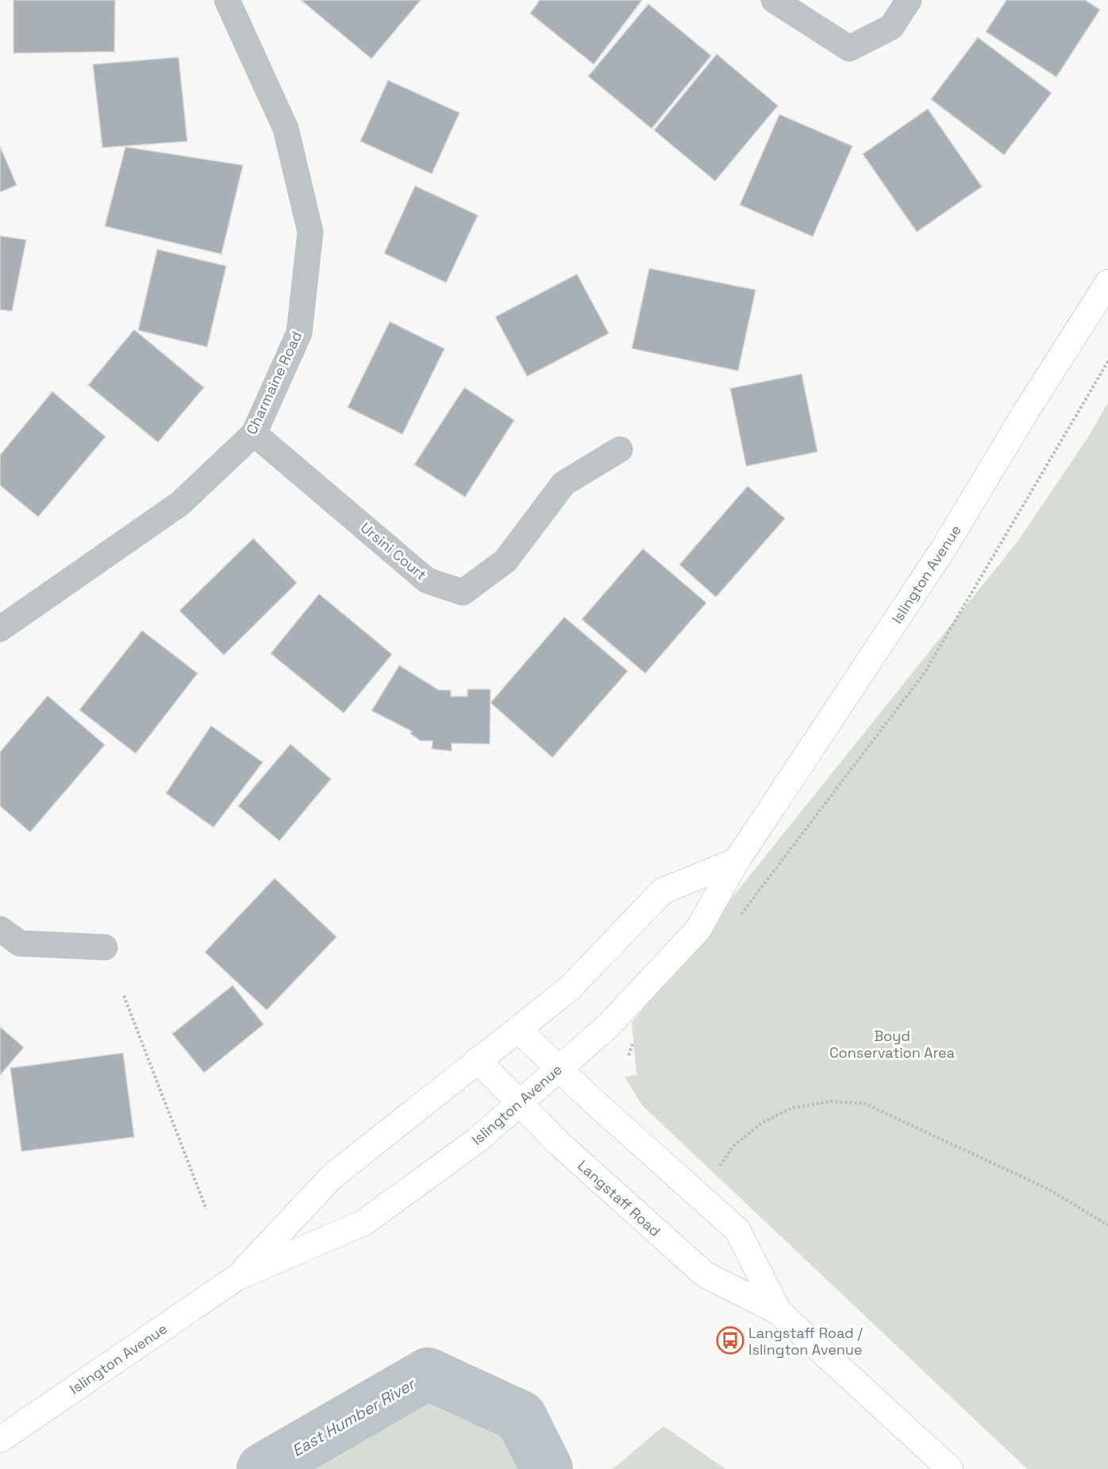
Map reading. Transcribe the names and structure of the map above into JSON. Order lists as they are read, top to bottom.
{
  "streets": {
    "main road": ["Islington Avenue", "Langstaff Road"],
    "street": ["Charmaine Road", "Ursini Court"]
  },
  "crossings": [
    ["Charmaine Road", "Ursini Court"],
    ["Islington Avenue", "Langstaff Road"]
  ],
  "water": ["East Humber River"],
  "parks": ["Boyd Conservation Area"],
  "places": {
    "bus stop": ["Langstaff Road / Islington Avenue"]
  }
}
